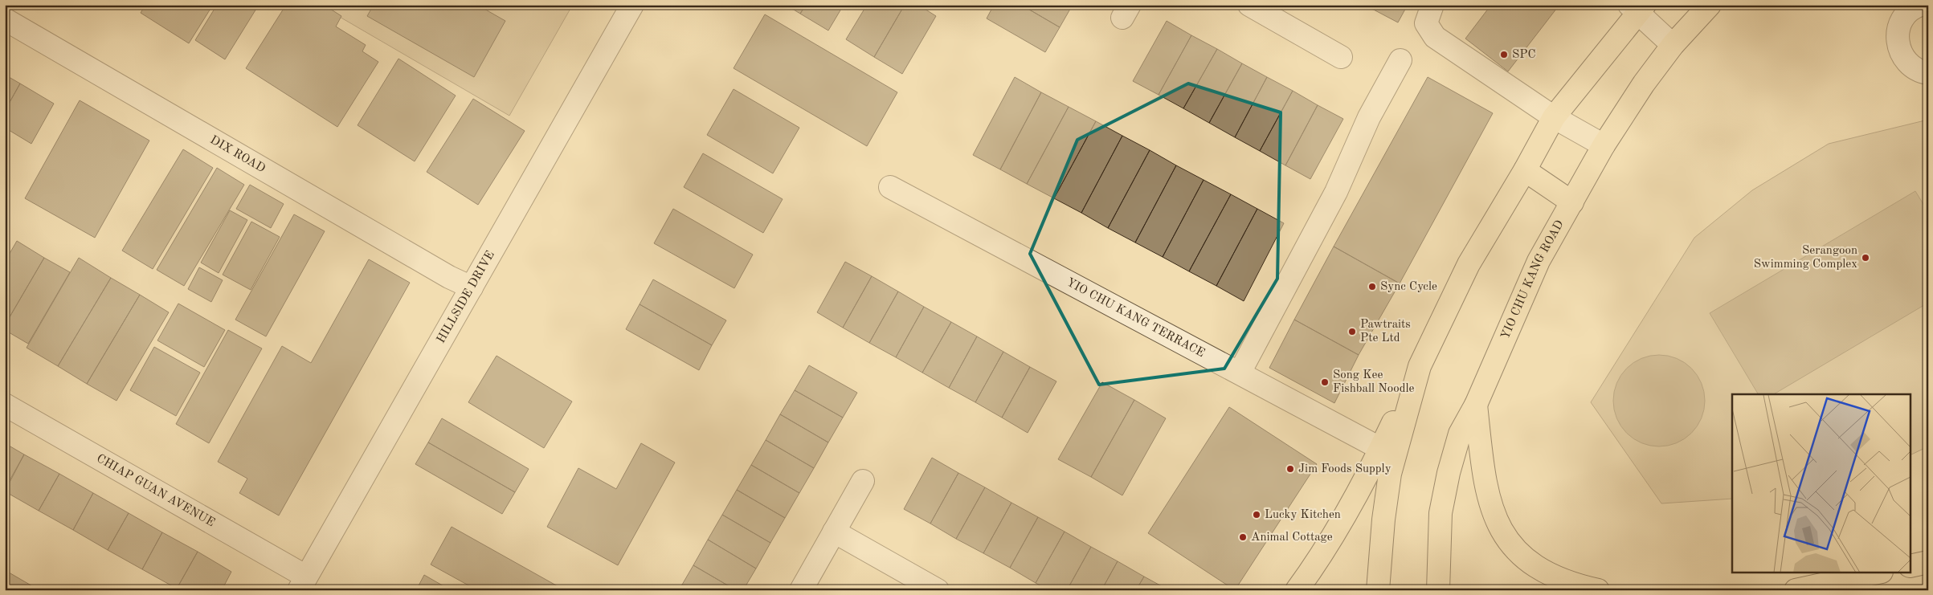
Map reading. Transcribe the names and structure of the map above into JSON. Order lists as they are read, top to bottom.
{
  "streets": {
    "main road": ["YIO CHU KANG ROAD"],
    "street": [
      "DIX ROAD",
      "HILLSIDE DRIVE",
      "YIO CHU KANG TERRACE",
      "CHIAP GUAN AVENUE"
    ]
  },
  "crossings": [
    ["DIX ROAD", "HILLSIDE DRIVE"],
    ["HILLSIDE DRIVE", "CHIAP GUAN AVENUE"]
  ],
  "places": [
    "SPC",
    "Serangoon Swimming Complex",
    "Sync Cycle",
    "Pawtraits Pte Ltd",
    "Song Kee Fishball Noodle",
    "Jim Foods Supply",
    "Lucky Kitchen",
    "Animal Cottage"
  ]
}
